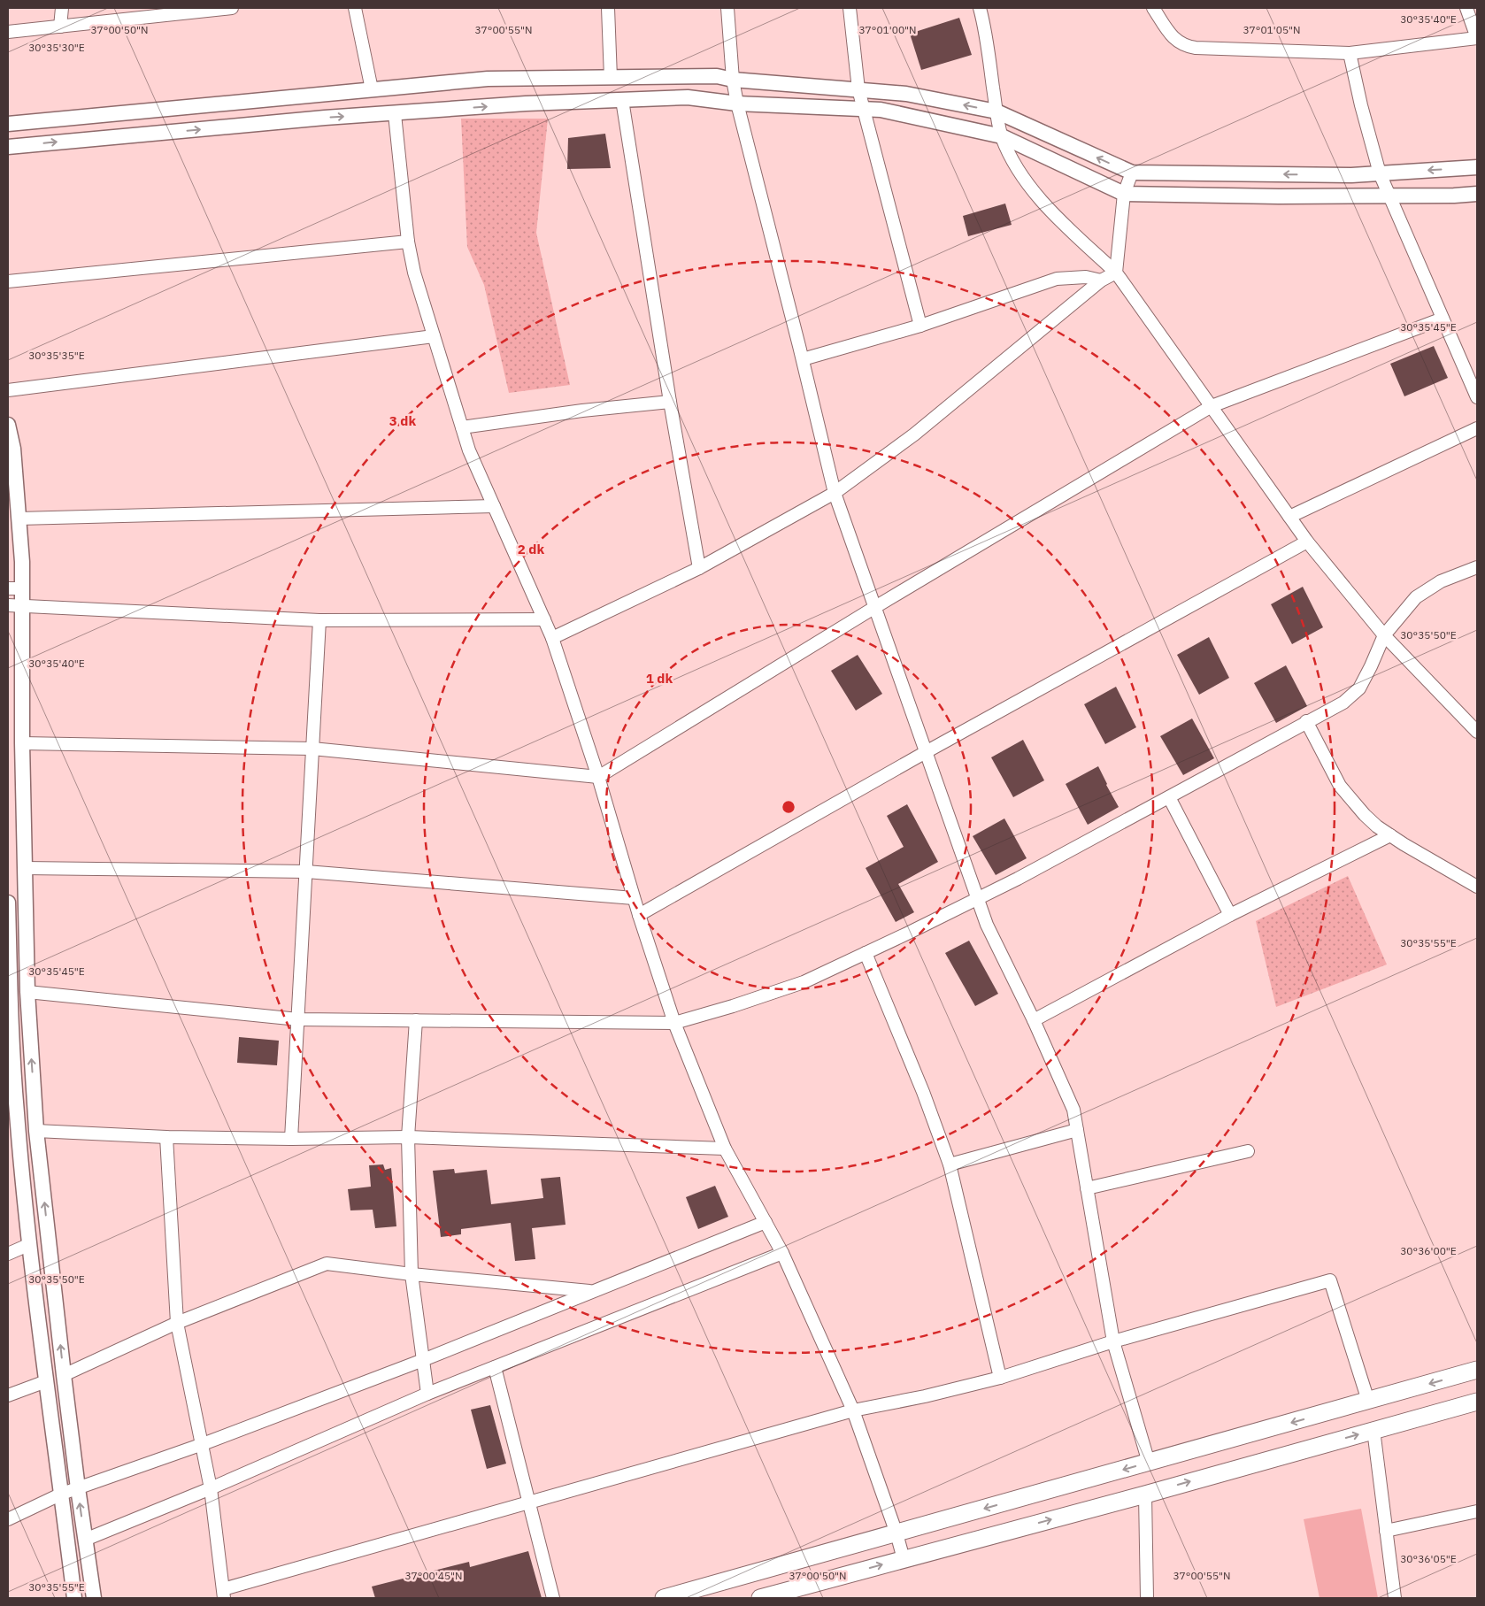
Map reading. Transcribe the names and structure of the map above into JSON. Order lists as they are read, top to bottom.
{
  "coordinates": [
    "30°35'40\"E",
    "37°01'00\"N",
    "37°00'50\"N",
    "37°00'55\"N",
    "37°01'05\"N",
    "30°35'30\"E",
    "30°35'45\"E",
    "30°35'35\"E",
    "30°35'50\"E",
    "30°35'55\"E",
    "30°36'00\"E",
    "30°36'05\"E",
    "37°00'45\"N"
  ],
  "rings": ["3 dk", "2 dk", "1 dk"]
}
